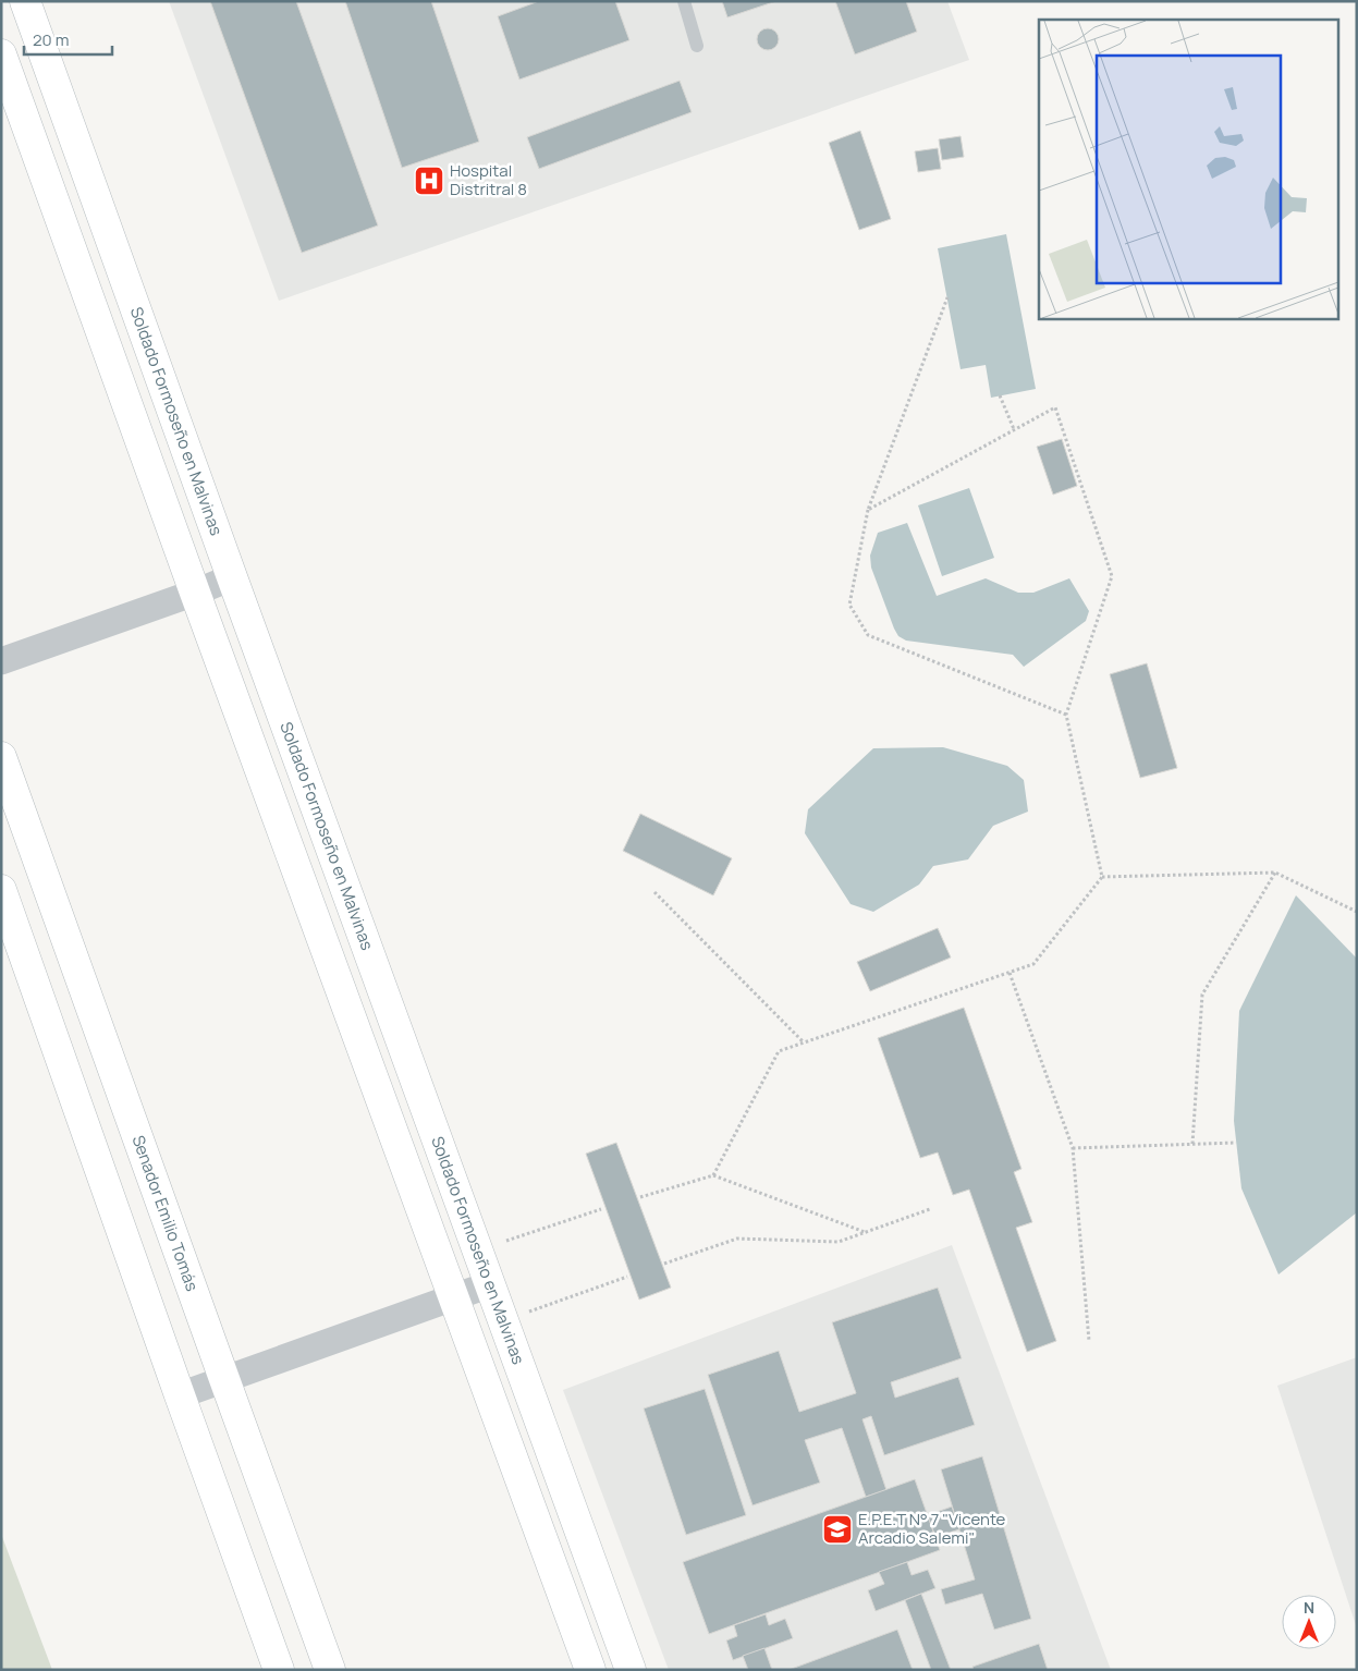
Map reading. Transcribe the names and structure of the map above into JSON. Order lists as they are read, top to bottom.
{
  "streets": {
    "main road": ["Soldado Formoseño en Malvinas", "Senador Emilio Tomás"]
  },
  "places": {
    "hospital": ["Hospital Distritral 8"],
    "school or university": ["E.P.E.T N° 7 \"Vicente Arcadio Salemi\""]
  },
  "scale_bar": "20 m",
  "north": "top"
}
